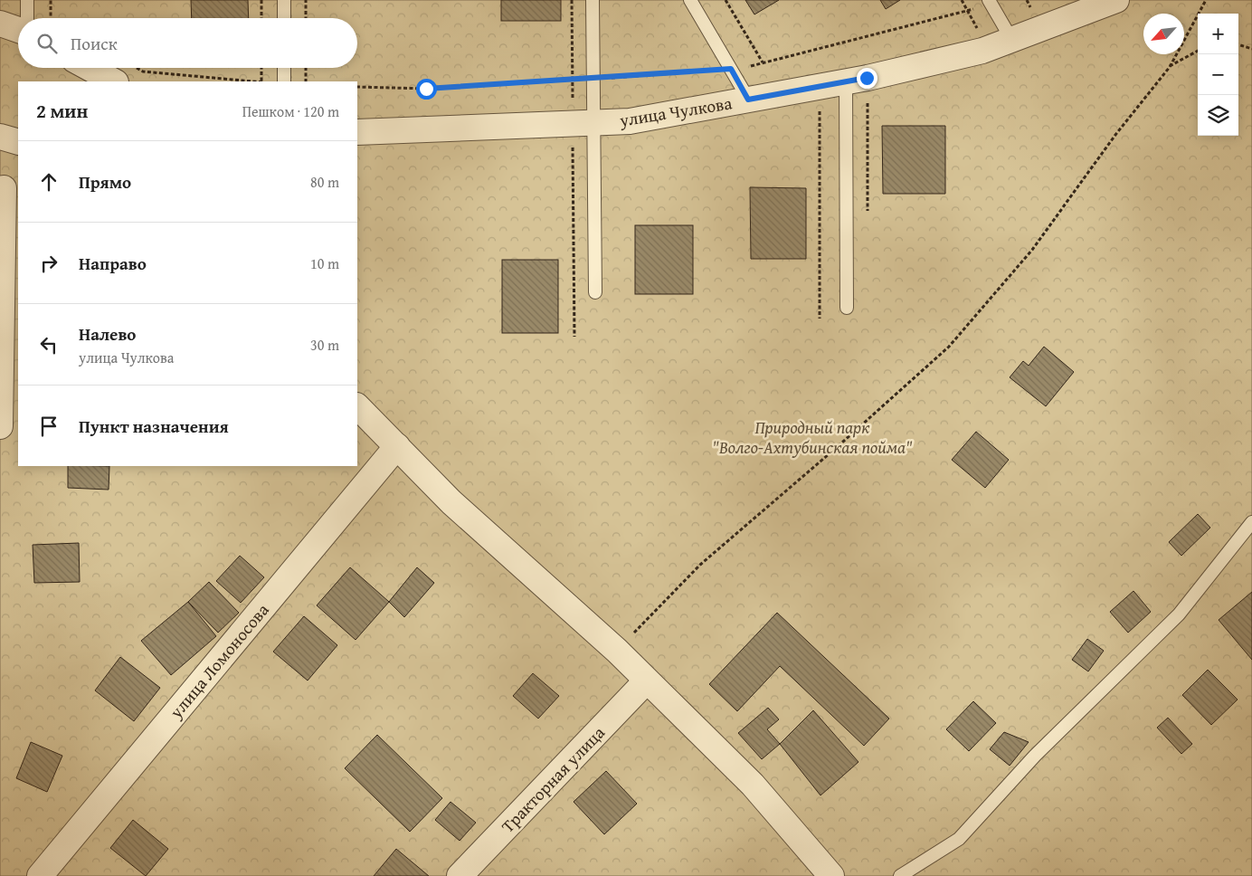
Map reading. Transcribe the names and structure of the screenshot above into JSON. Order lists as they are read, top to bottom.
{
  "streets": {
    "street": ["улица Чулкова", "улица Ломоносова", "Тракторная улица"]
  },
  "parks": ["Природный парк \"Волго-Ахтубинская пойма\""],
  "north": "bottom left",
  "page": {
    "map_buttons": ["+", "−"],
    "search": "Поиск",
    "heading": ["2 мин", "Пешком · 120 m"],
    "list": [
      ["Прямо", "80 m"],
      ["Направо", "10 m"],
      ["Налево", "улица Чулкова", "30 m"],
      "Пункт назначения"
    ]
  }
}
